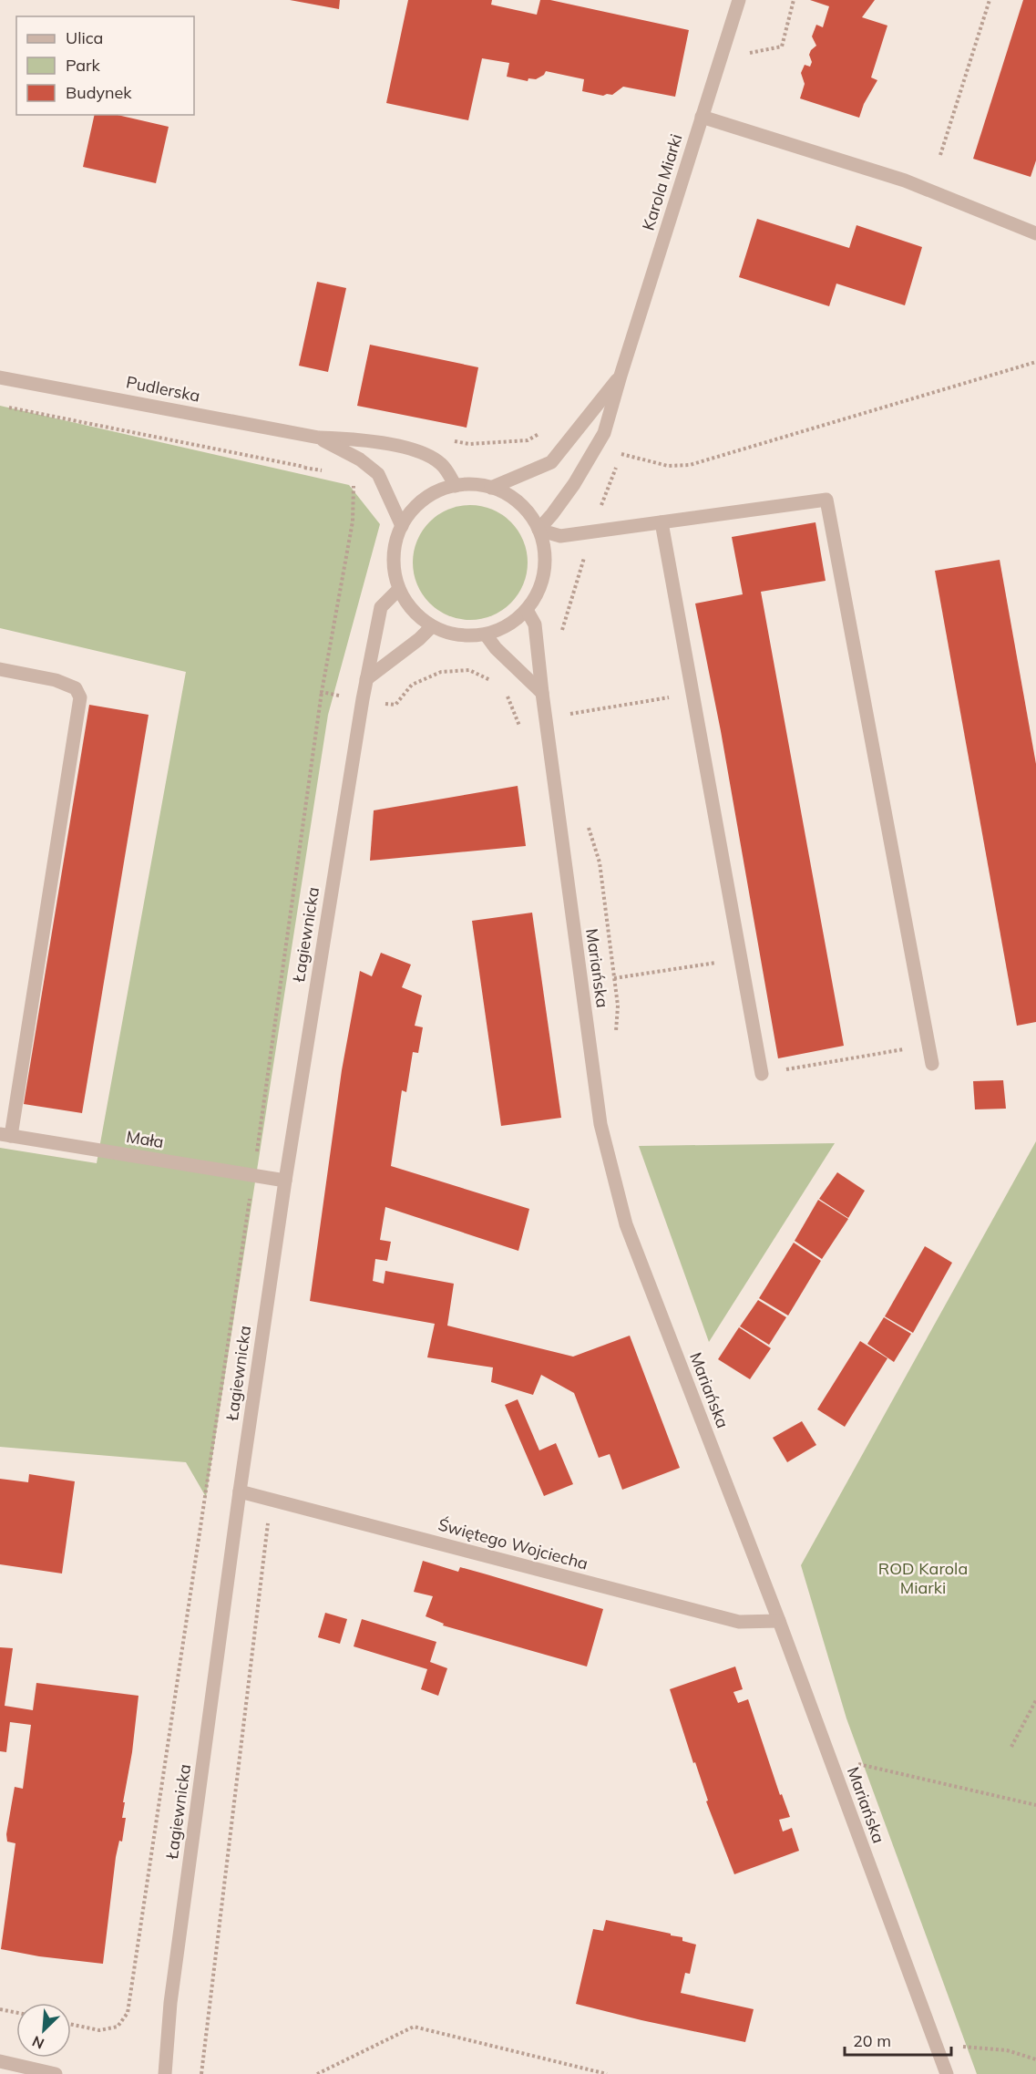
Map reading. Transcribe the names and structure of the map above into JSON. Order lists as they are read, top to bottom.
{
  "streets": {
    "street": [
      "Karola Miarki",
      "Pudlerska",
      "Łagiewnicka",
      "Mariańska",
      "Mała",
      "Świętego Wojciecha"
    ]
  },
  "crossings": [
    ["Karola Miarki", "Pudlerska"],
    ["Karola Miarki", "Łagiewnicka"],
    ["Karola Miarki", "Mariańska"],
    ["Pudlerska", "Łagiewnicka"],
    ["Pudlerska", "Mariańska"],
    ["Łagiewnicka", "Mariańska"],
    ["Łagiewnicka", "Mała"],
    ["Łagiewnicka", "Świętego Wojciecha"],
    ["Mariańska", "Świętego Wojciecha"]
  ],
  "parks": ["ROD Karola Miarki"],
  "legend": ["Ulica", "Park", "Budynek"],
  "scale_bar": "20 m",
  "north": "bottom left"
}
